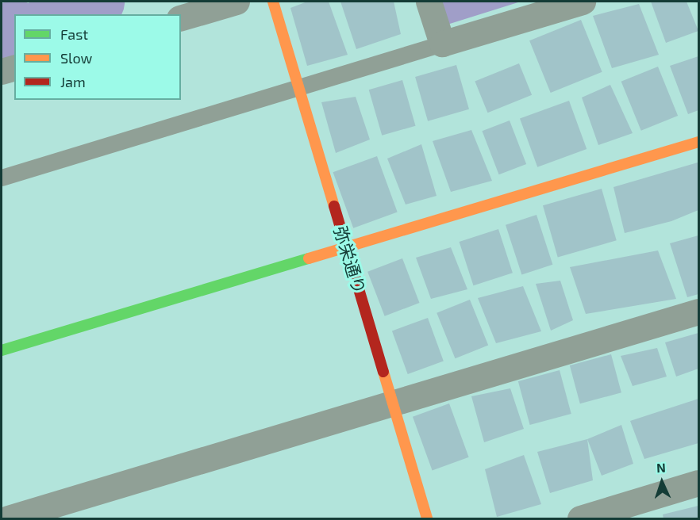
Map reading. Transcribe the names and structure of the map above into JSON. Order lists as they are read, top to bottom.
{
  "streets": {
    "street": ["弥栄通り"]
  },
  "legend": ["Fast", "Slow", "Jam"],
  "north": "top"
}
